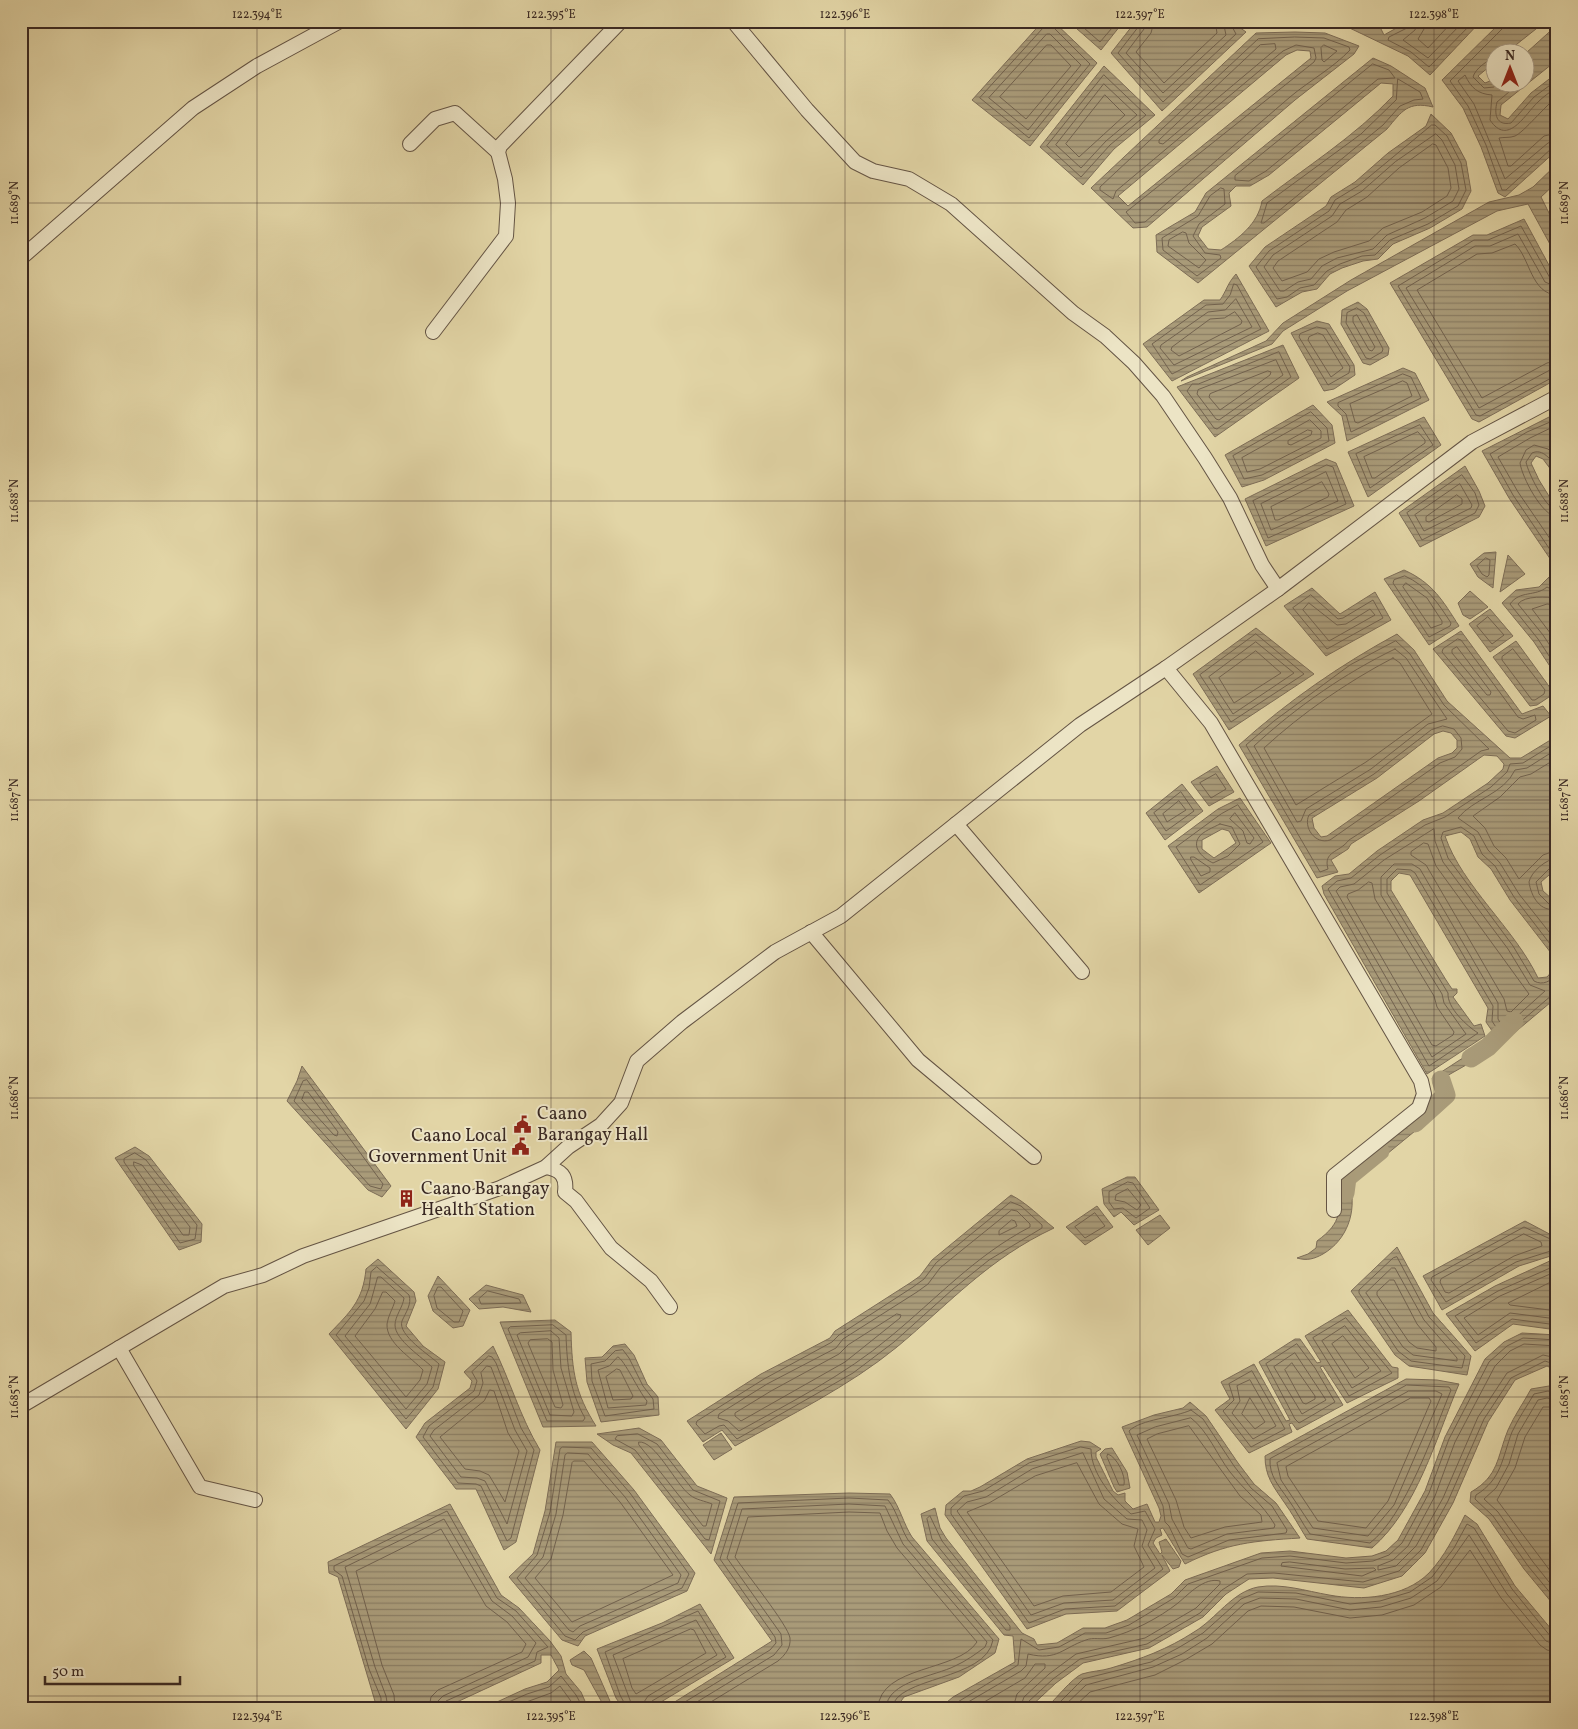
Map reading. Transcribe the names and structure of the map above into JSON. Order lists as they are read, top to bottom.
{
  "places": {
    "public building": ["Caano Barangay Hall", "Caano Local Government Unit"],
    "building": ["Caano Barangay Health Station"]
  },
  "scale_bar": "50 m",
  "north": "top",
  "coordinates": [
    "122.394°E",
    "122.395°E",
    "122.396°E",
    "122.397°E",
    "122.398°E",
    "11.689°N",
    "11.688°N",
    "11.687°N",
    "11.686°N",
    "11.685°N"
  ]
}
